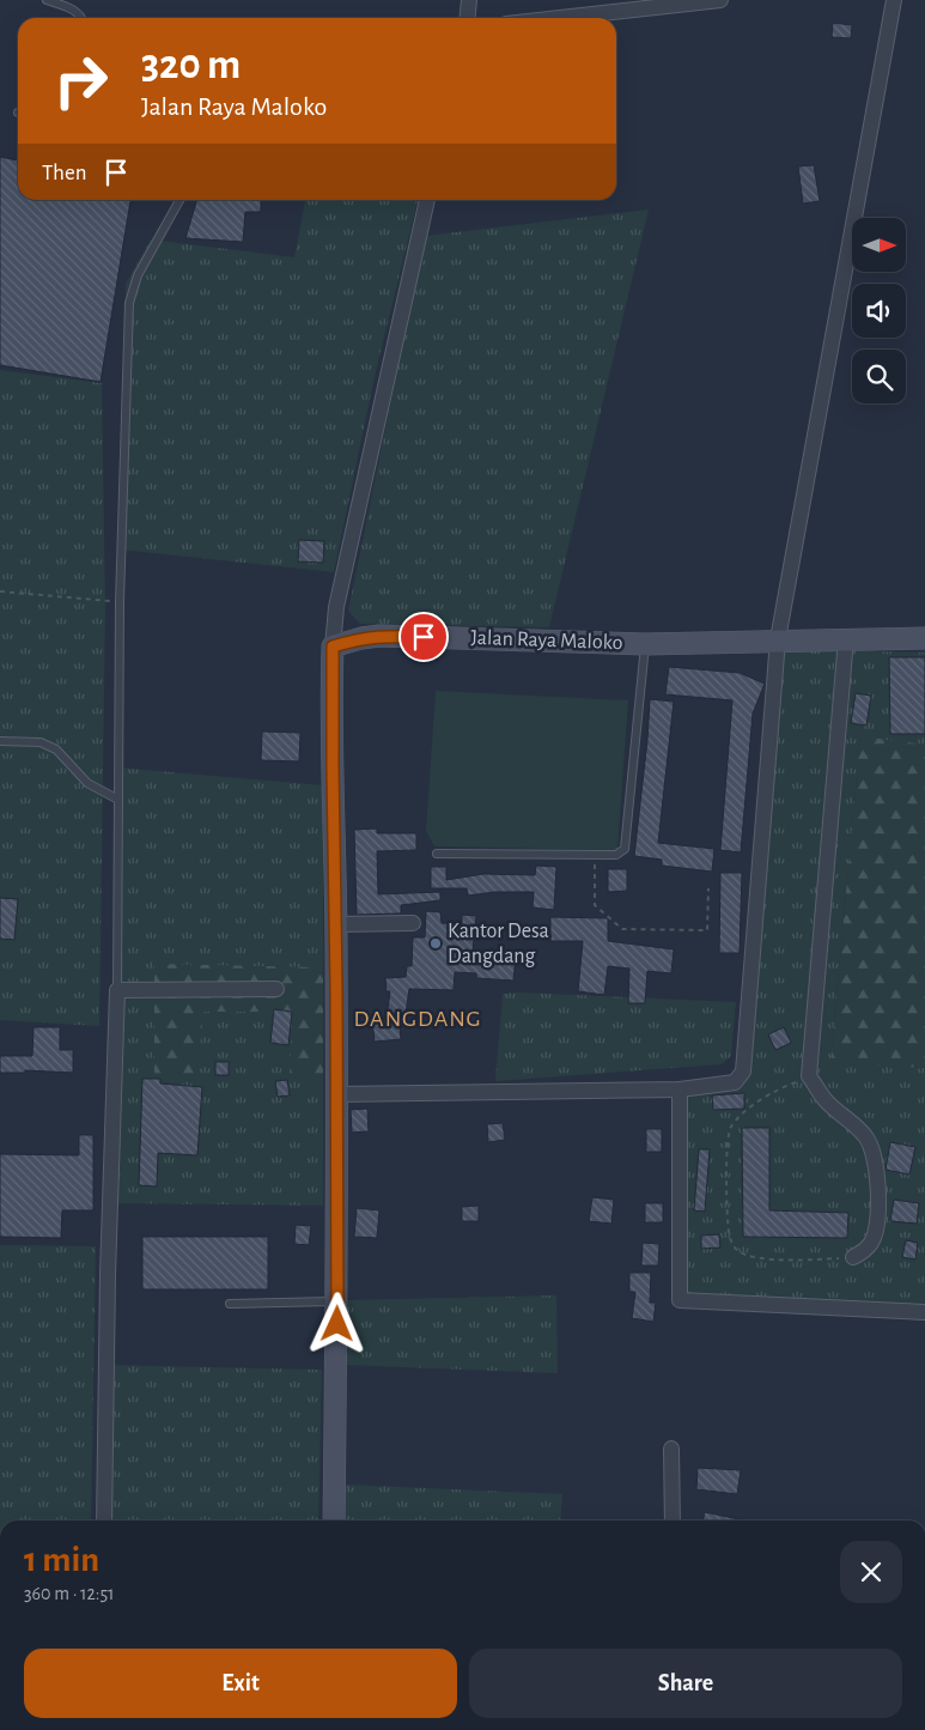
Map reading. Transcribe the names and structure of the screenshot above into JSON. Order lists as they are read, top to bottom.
{
  "streets": {
    "street": ["Jalan Raya Maloko"]
  },
  "districts": ["DANGDANG"],
  "places": ["Kantor Desa Dangdang"],
  "north": "right",
  "page": {
    "turn": ["320 m", "Jalan Raya Maloko"],
    "then": "Then",
    "heading": ["1 min", "360 m · 12:51"],
    "buttons": ["Exit", "Share"]
  }
}
